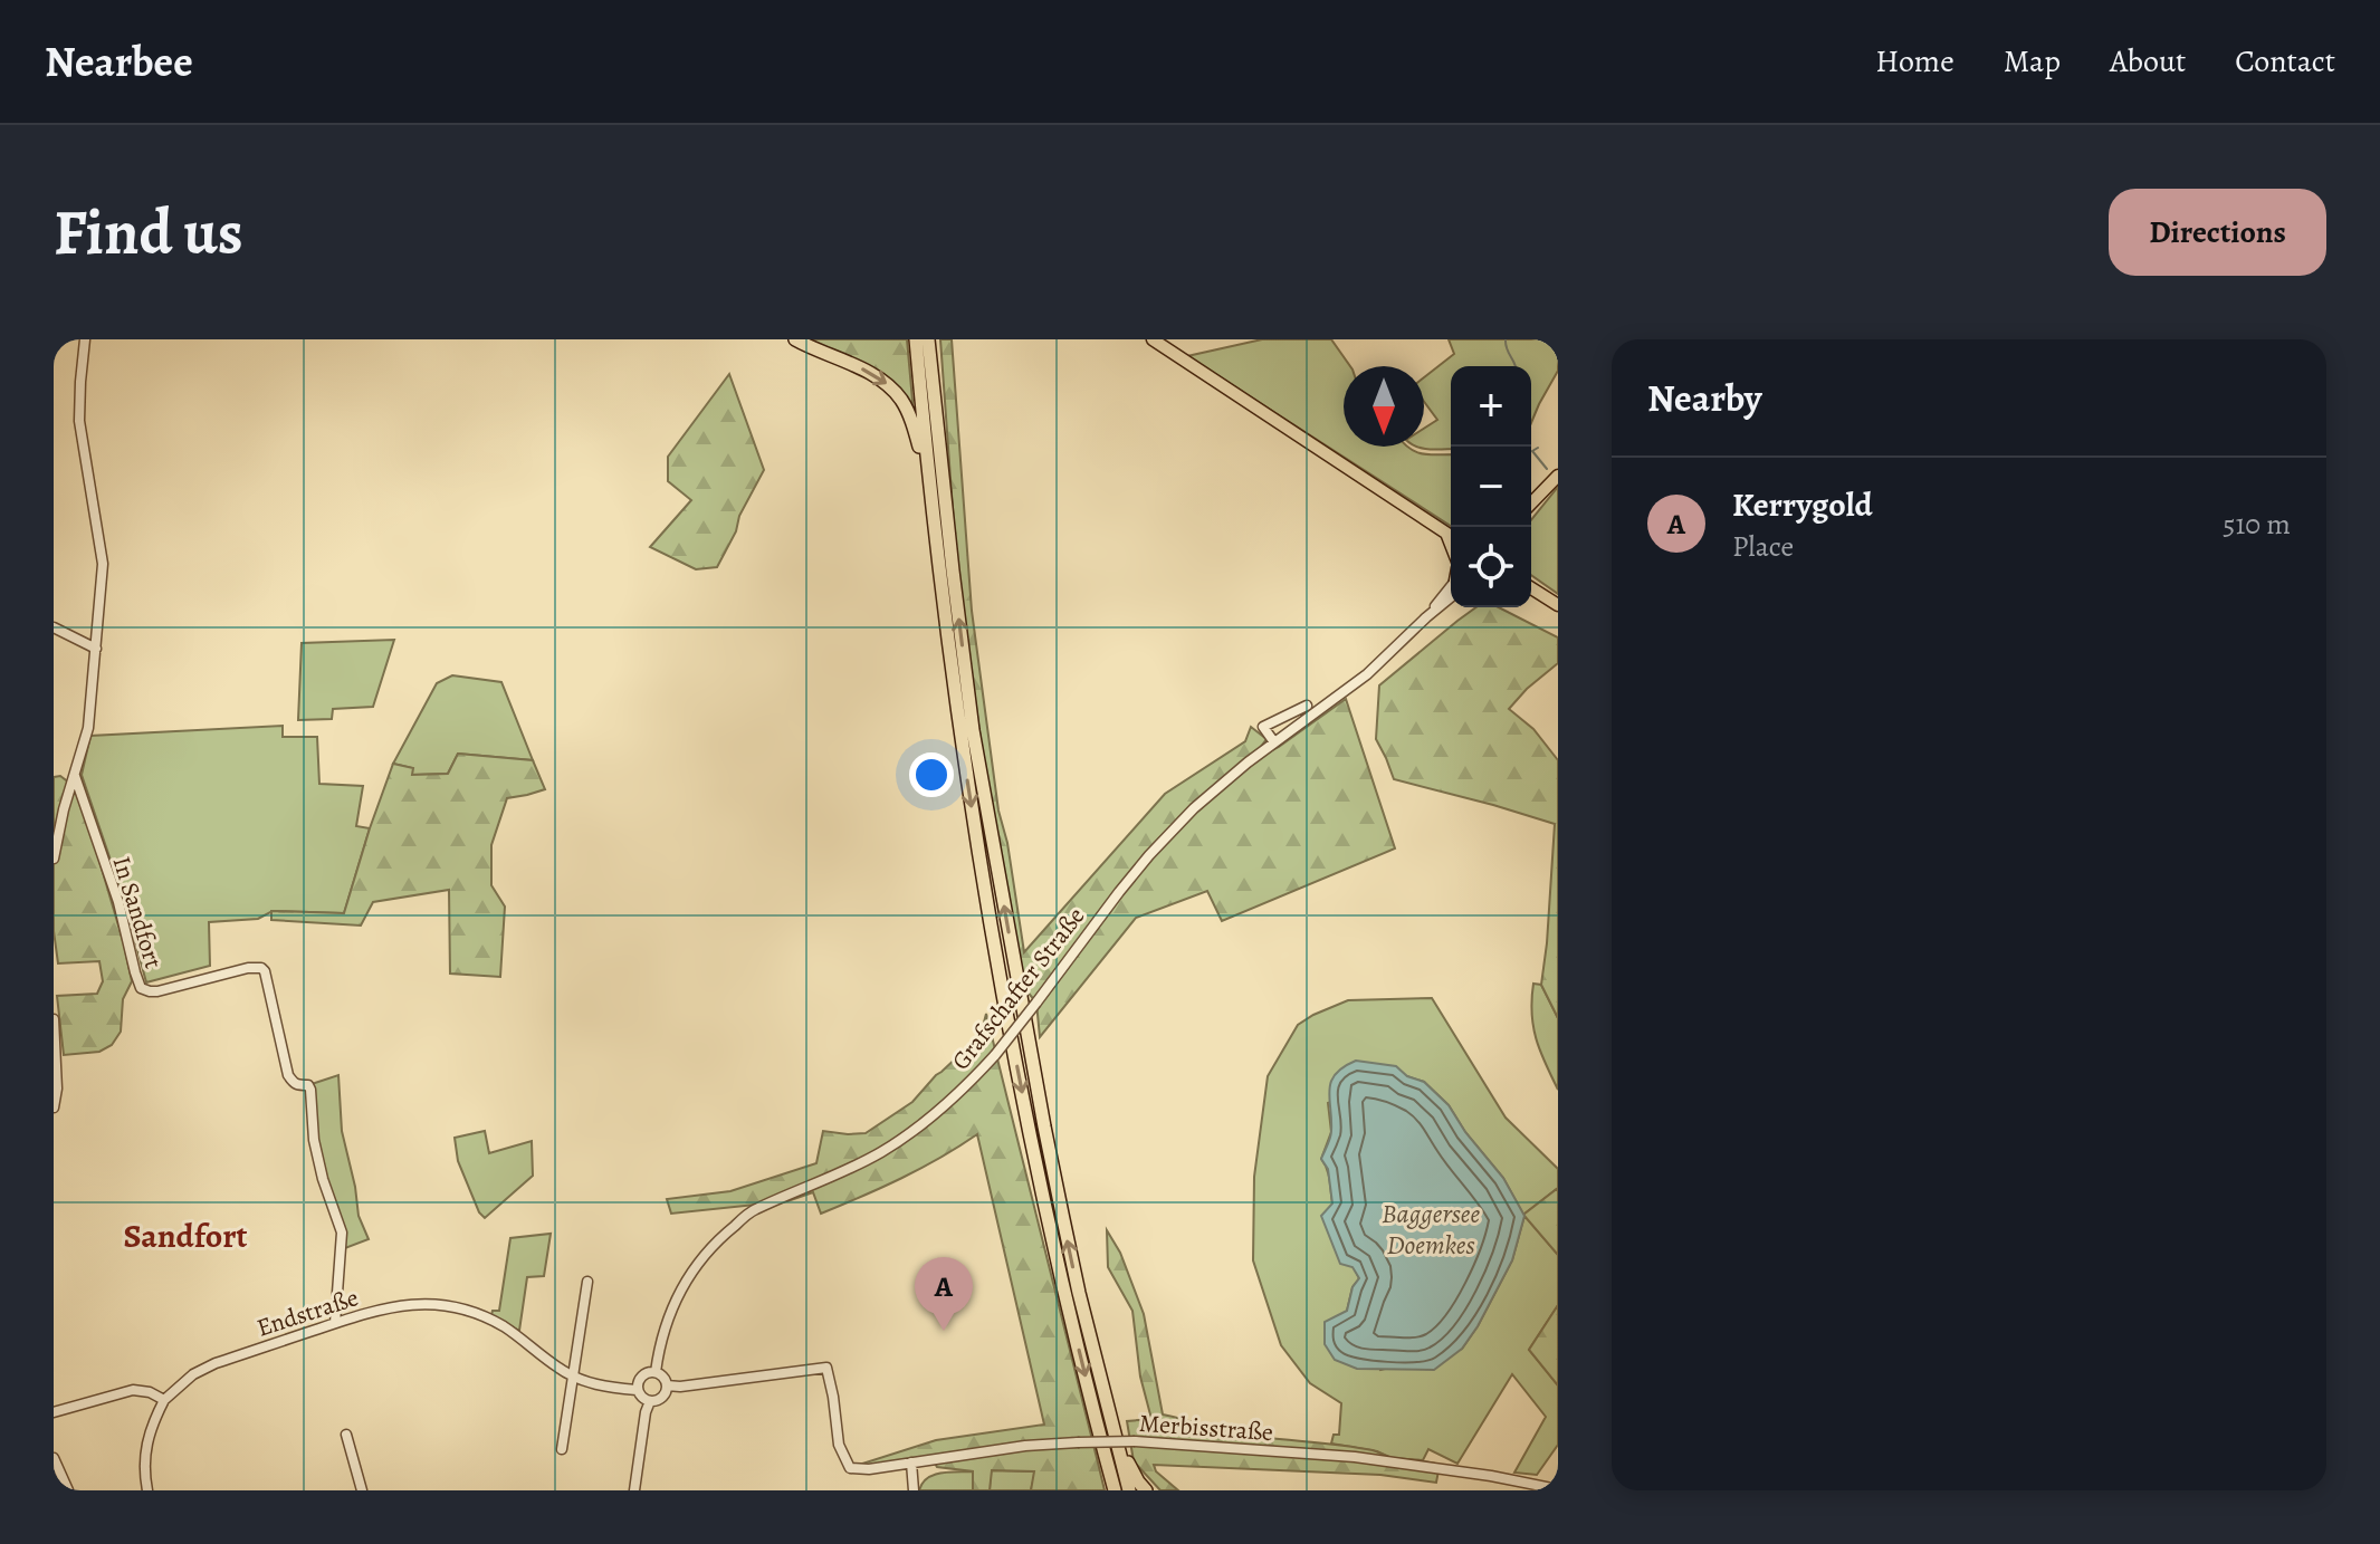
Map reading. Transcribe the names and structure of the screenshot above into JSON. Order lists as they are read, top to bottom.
{
  "streets": {
    "street": [
      "In Sandfort",
      "Grafschafter Straße",
      "Endstraße",
      "Merbisstraße"
    ]
  },
  "crossings": [
    ["In Sandfort", "Endstraße"],
    ["Grafschafter Straße", "Endstraße"],
    ["Grafschafter Straße", "Merbisstraße"],
    ["Endstraße", "Merbisstraße"]
  ],
  "districts": ["Sandfort"],
  "water": ["Baggersee Doemkes"],
  "north": "bottom",
  "page": {
    "header": "Nearbee",
    "nav": [
      "Home",
      "Map",
      "About",
      "Contact"
    ],
    "buttons": "Directions",
    "title": "Find us",
    "heading": "Nearby",
    "map_buttons": ["+", "−"],
    "list": [
      {
        "mark": "A",
        "name": "Kerrygold",
        "note": "Place",
        "value": "510 m"
      }
    ],
    "pins": "A"
  }
}
